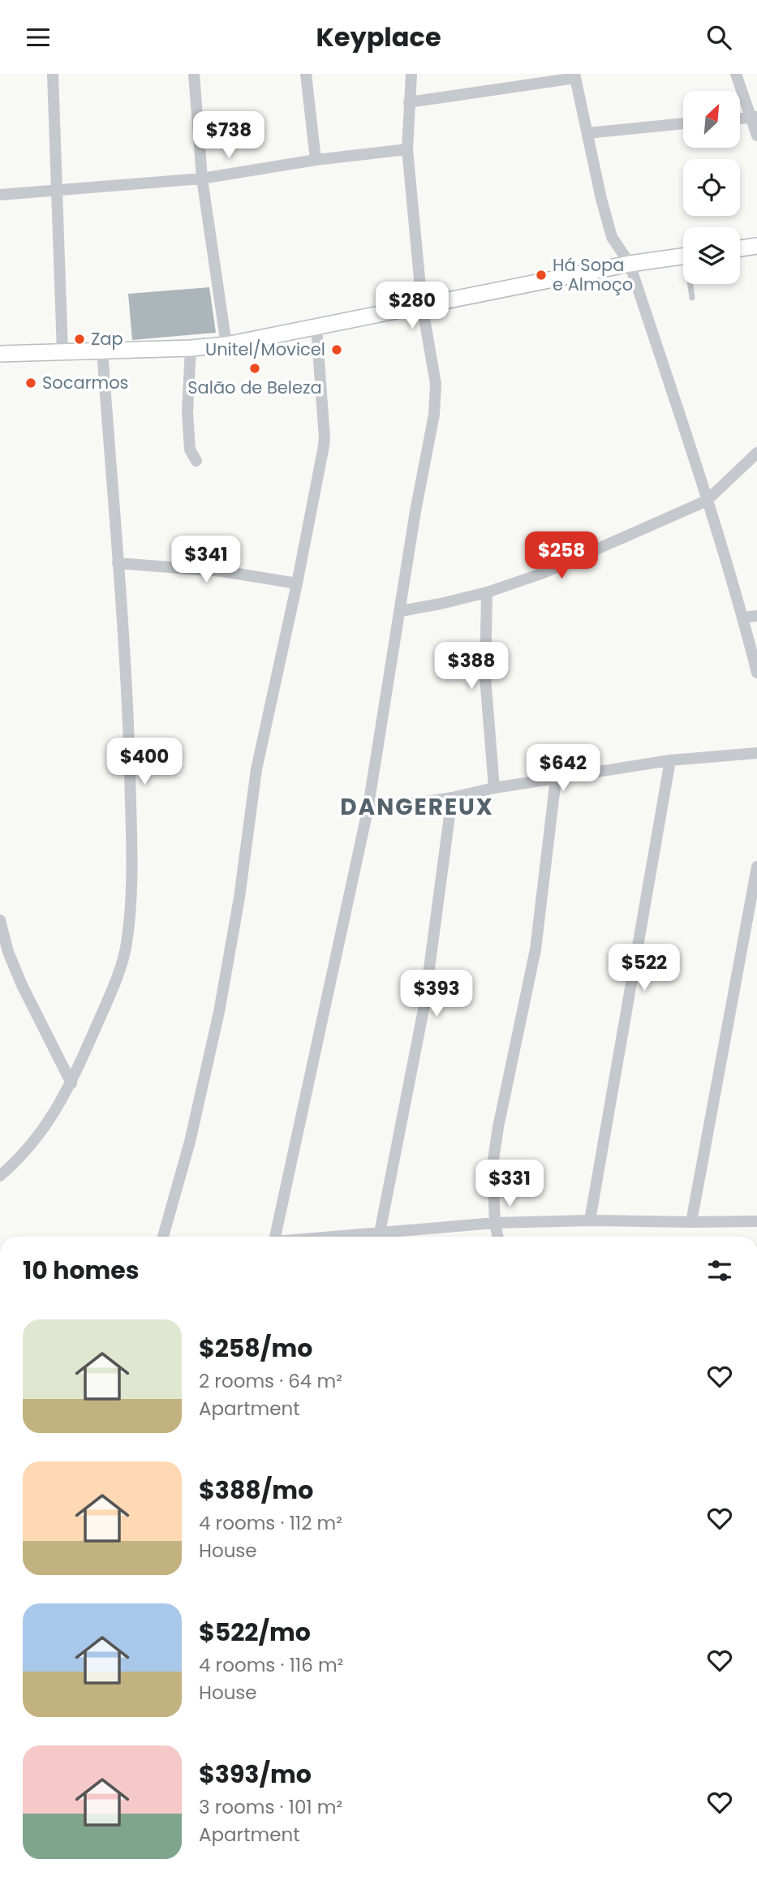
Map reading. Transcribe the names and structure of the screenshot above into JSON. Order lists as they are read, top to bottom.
{
  "districts": ["DANGEREUX"],
  "places": [
    "Há Sopa e Almoço",
    "Zap",
    "Unitel/Movicel",
    "Salão de Beleza",
    "Socarmos"
  ],
  "north": "top right",
  "page": {
    "header": "Keyplace",
    "price": [
      "$738",
      "$280",
      "$258",
      "$341",
      "$388",
      "$400",
      "$642",
      "$522",
      "$393",
      "$331"
    ],
    "heading": "10 homes",
    "list": [
      {
        "name": "$258/mo",
        "note": "2 rooms · 64 m² · Apartment"
      },
      {
        "name": "$388/mo",
        "note": "4 rooms · 112 m² · House"
      },
      {
        "name": "$522/mo",
        "note": "4 rooms · 116 m² · House"
      },
      {
        "name": "$393/mo",
        "note": "3 rooms · 101 m² · Apartment"
      }
    ]
  }
}
